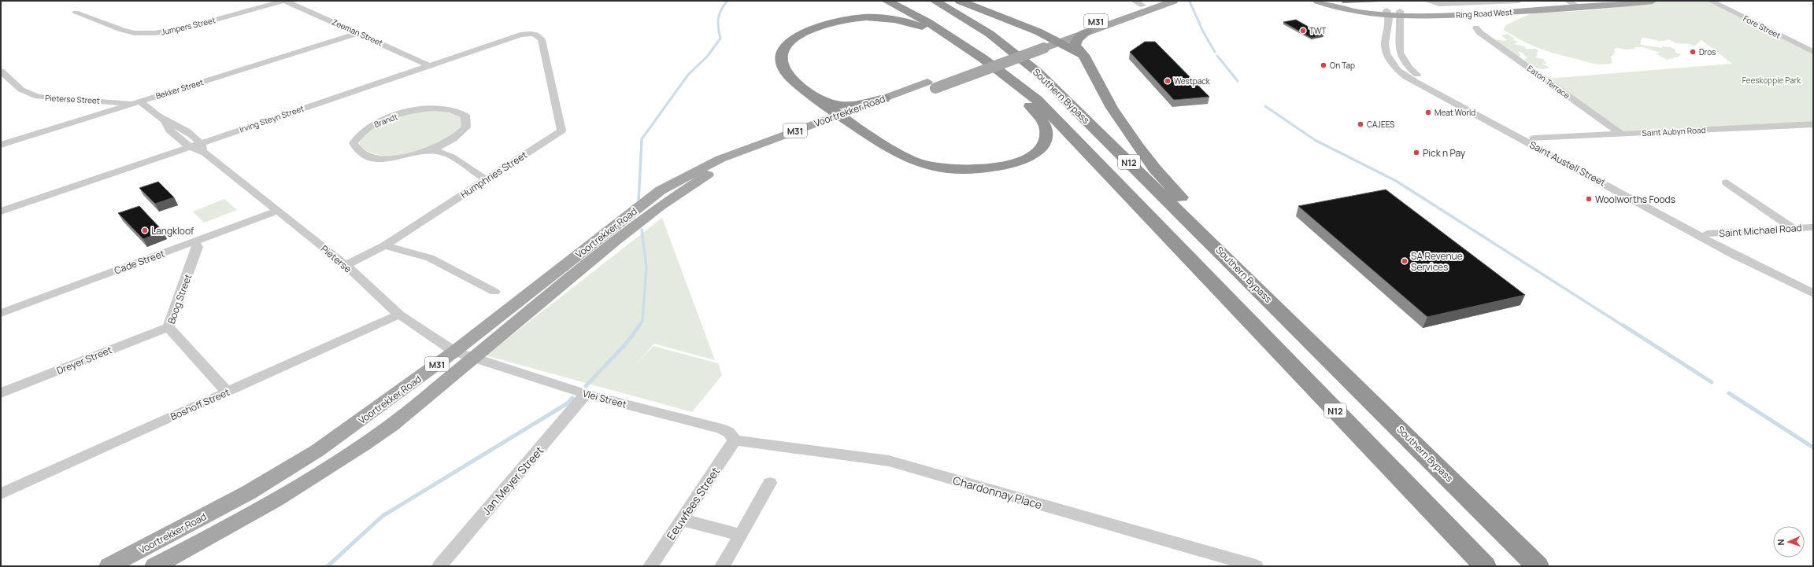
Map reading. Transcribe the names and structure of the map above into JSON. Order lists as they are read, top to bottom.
{
  "streets": {
    "highway": ["Southern Bypass", "N12"],
    "main road": ["Ring Road West", "M31", "Voortrekker Road"],
    "street": [
      "Jumpers Street",
      "Fore Street",
      "Zeeman Street",
      "Eaton Terrace",
      "Bekker Street",
      "Pieterse Street",
      "Irving Steyn Street",
      "Brandt",
      "Saint Aubyn Road",
      "Saint Austell Street",
      "Humphries Street",
      "Saint Michael Road",
      "Pieterse",
      "Cade Street",
      "Boog Street",
      "Dreyer Street",
      "Vlei Street",
      "Boshoff Street",
      "Jan Meyer Street",
      "Chardonnay Place",
      "Eeuwfees Street"
    ]
  },
  "crossings": [
    ["Ring Road West", "Saint Austell Street"],
    ["Jumpers Street", "Zeeman Street"],
    ["Zeeman Street", "Bekker Street"],
    ["Zeeman Street", "Irving Steyn Street"],
    ["Eaton Terrace", "Saint Aubyn Road"],
    ["Bekker Street", "Pieterse Street"],
    ["Bekker Street", "Pieterse"],
    ["Pieterse Street", "Pieterse"],
    ["Voortrekker Road", "Pieterse"],
    ["Voortrekker Road", "Vlei Street"],
    ["Irving Steyn Street", "Humphries Street"],
    ["Irving Steyn Street", "Pieterse"],
    ["Brandt", "Humphries Street"],
    ["Saint Aubyn Road", "Saint Austell Street"],
    ["Saint Austell Street", "Saint Michael Road"],
    ["Humphries Street", "Pieterse"],
    ["Pieterse", "Cade Street"],
    ["Pieterse", "Vlei Street"],
    ["Pieterse", "Boshoff Street"],
    ["Cade Street", "Boog Street"],
    ["Boog Street", "Dreyer Street"],
    ["Boog Street", "Boshoff Street"],
    ["Vlei Street", "Jan Meyer Street"],
    ["Vlei Street", "Chardonnay Place"],
    ["Vlei Street", "Eeuwfees Street"],
    ["Chardonnay Place", "Eeuwfees Street"]
  ],
  "parks": ["Feeskoppie Park"],
  "places": [
    "TWT",
    "Dros",
    "On Tap",
    "Westpack",
    "Meat World",
    "CAJEES",
    "Pick n Pay",
    "Woolworths Foods",
    "Langkloof",
    "SA Revenue Services"
  ],
  "north": "left"
}
